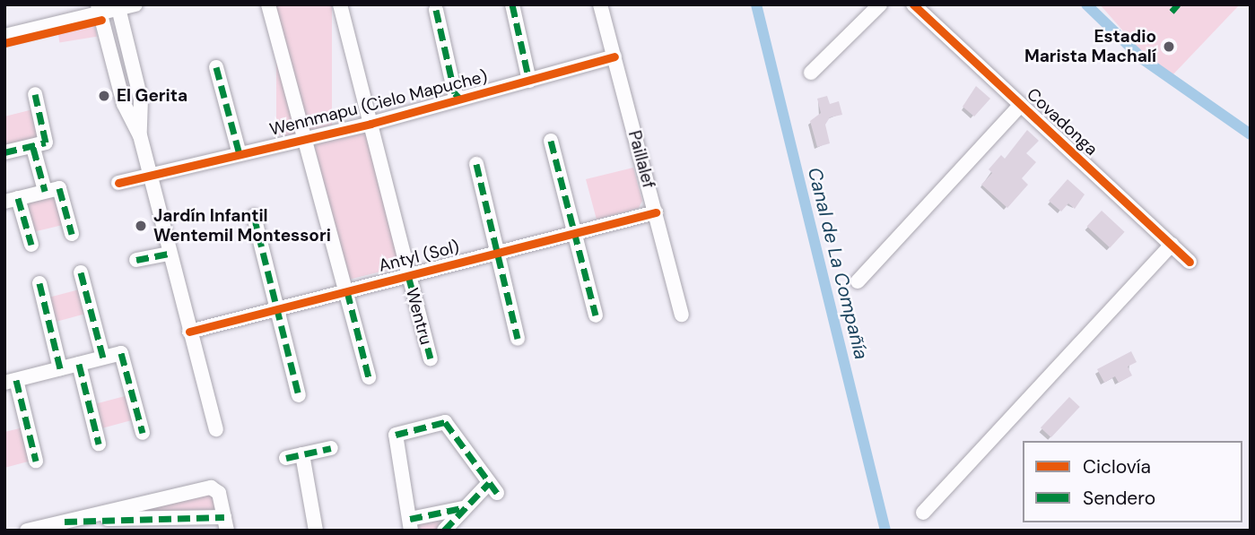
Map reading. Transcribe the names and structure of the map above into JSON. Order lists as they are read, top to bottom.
{
  "streets": {
    "street": [
      "Wennmapu (Cielo Mapuche)",
      "Covadonga",
      "Paillalef",
      "Antyl (Sol)",
      "Wentru"
    ]
  },
  "crossings": [
    ["Wennmapu (Cielo Mapuche)", "Paillalef"],
    ["Wennmapu (Cielo Mapuche)", "Wentru"],
    ["Paillalef", "Antyl (Sol)"],
    ["Antyl (Sol)", "Wentru"]
  ],
  "water": ["Canal de La Compañía"],
  "places": ["Estadio Marista Machalí", "El Gerita", "Jardín Infantil Wentemil Montessori"],
  "legend": ["Ciclovía", "Sendero"]
}
